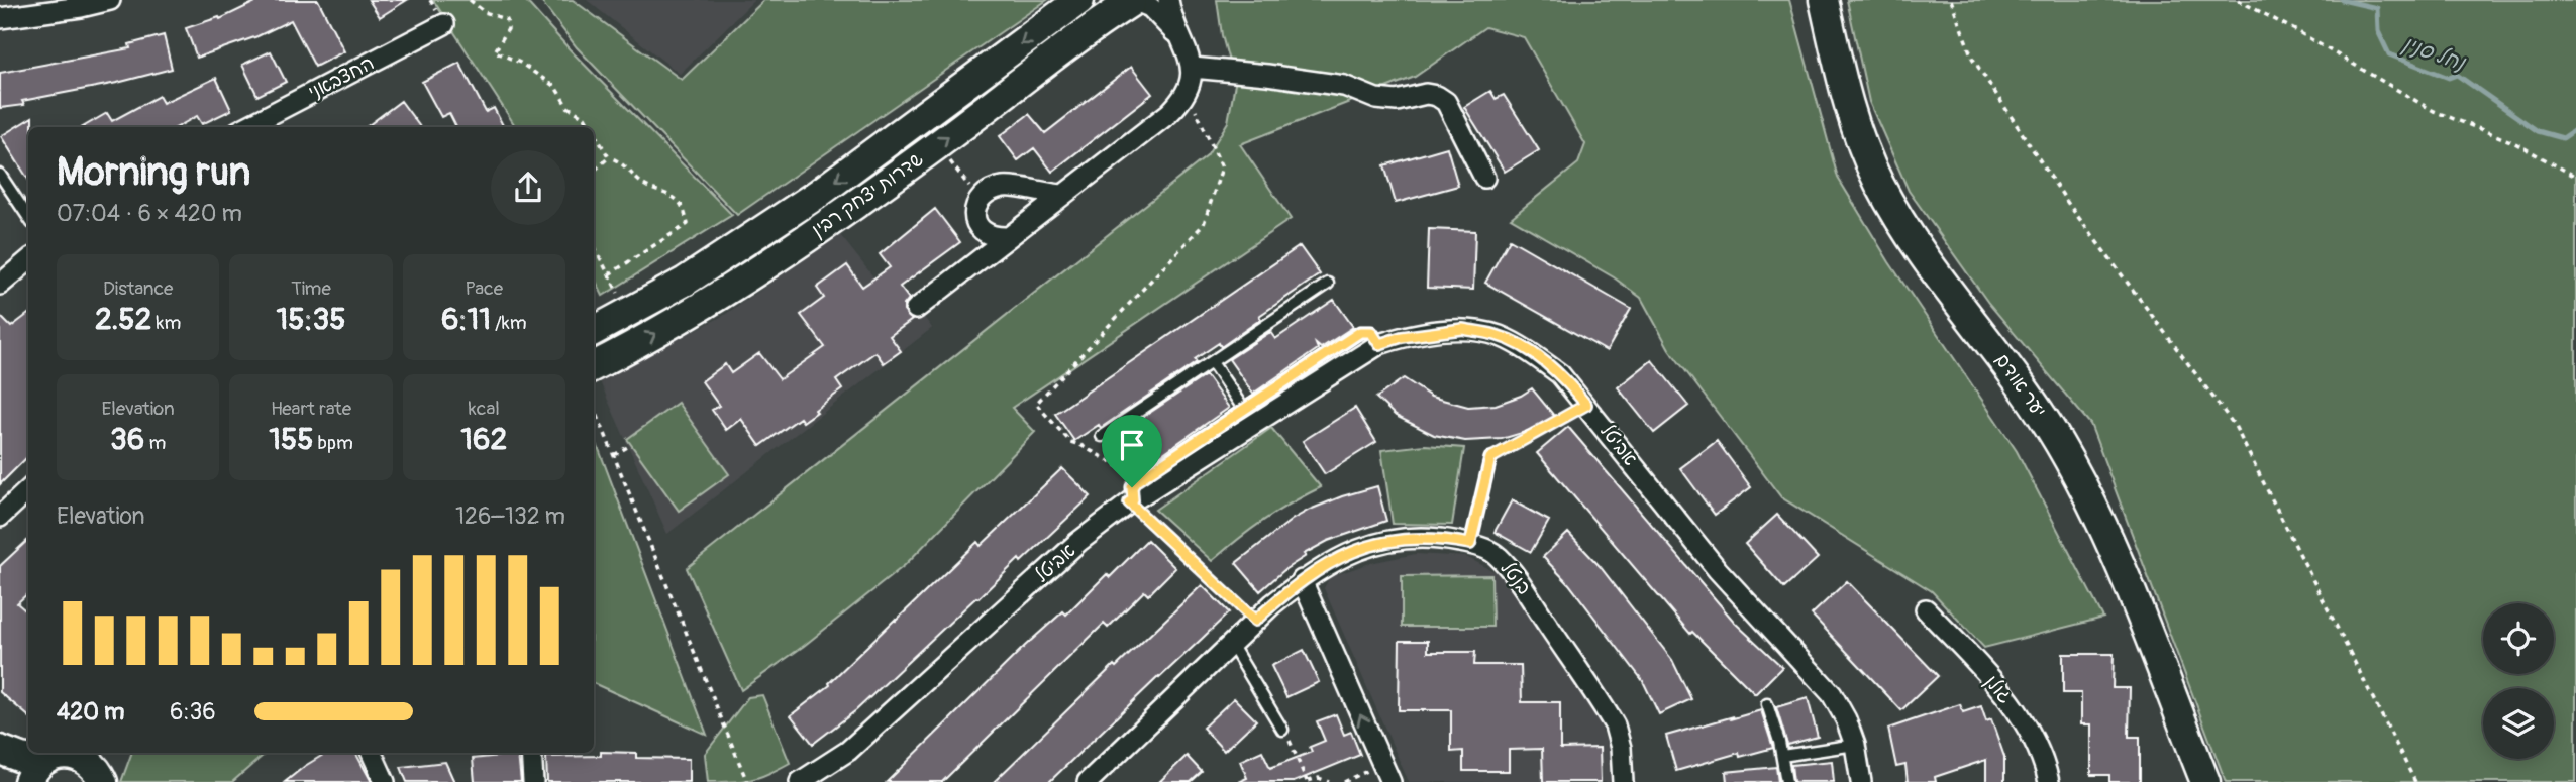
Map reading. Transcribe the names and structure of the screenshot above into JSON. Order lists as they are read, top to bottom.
{
  "streets": {
    "street": [
      "החצבאני",
      "שדרות יצחק רבין",
      "יער אודם",
      "אביטל",
      "בנטל",
      "גולן"
    ]
  },
  "water": ["נחל סנין"],
  "page": {
    "heading": ["Morning run", "07:04 · 6 × 420 m"],
    "stats": [
      ["Distance", "2.52 km"],
      ["Time", "15:35"],
      ["Pace", "6:11 /km"],
      ["Elevation", "36 m"],
      ["Heart rate", "155 bpm"],
      ["kcal", "162"]
    ],
    "chart": ["Elevation", "126–132 m"],
    "list": [
      {
        "name": "420 m",
        "note": "6:36"
      }
    ]
  }
}
